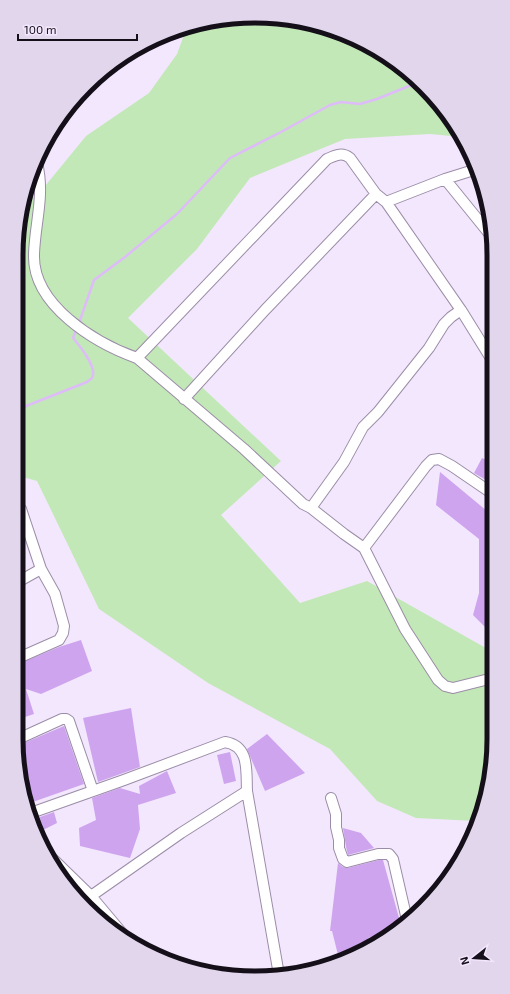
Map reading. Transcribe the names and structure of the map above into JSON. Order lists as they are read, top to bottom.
{
  "scale_bar": "100 m",
  "north": "left"
}
